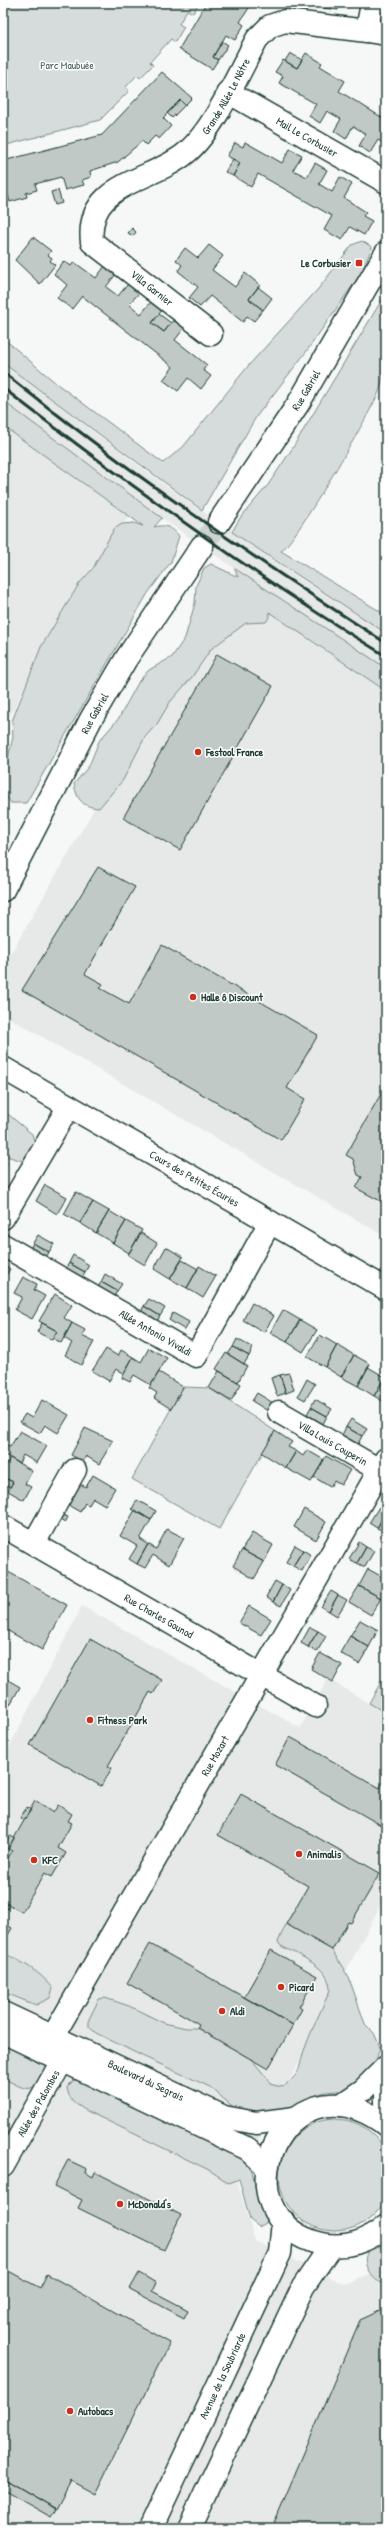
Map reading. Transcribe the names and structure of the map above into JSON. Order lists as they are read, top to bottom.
{
  "streets": {
    "street": [
      "Grande Allée Le Nôtre",
      "Mail Le Corbusier",
      "Villa Garnier",
      "Rue Gabriel",
      "Cours des Petites Écuries",
      "Allée Antonio Vivaldi",
      "Villa Louis Couperin",
      "Rue Charles Gounod",
      "Rue Mozart",
      "Boulevard du Segrais",
      "Allée des Palombes",
      "Avenue de la Soubriarde"
    ]
  },
  "crossings": [
    ["Grande Allée Le Nôtre", "Mail Le Corbusier"],
    ["Grande Allée Le Nôtre", "Villa Garnier"],
    ["Cours des Petites Écuries", "Allée Antonio Vivaldi"],
    ["Villa Louis Couperin", "Rue Mozart"],
    ["Rue Charles Gounod", "Rue Mozart"],
    ["Rue Mozart", "Boulevard du Segrais"],
    ["Rue Mozart", "Allée des Palombes"],
    ["Boulevard du Segrais", "Allée des Palombes"]
  ],
  "parks": ["Parc Maubuée"],
  "places": {
    "transit": ["Le Corbusier"],
    "other": [
      "Festool France",
      "Halle ô Discount",
      "Fitness Park",
      "Animalis",
      "KFC",
      "Picard",
      "Aldi",
      "McDonald's",
      "Autobacs"
    ]
  }
}
